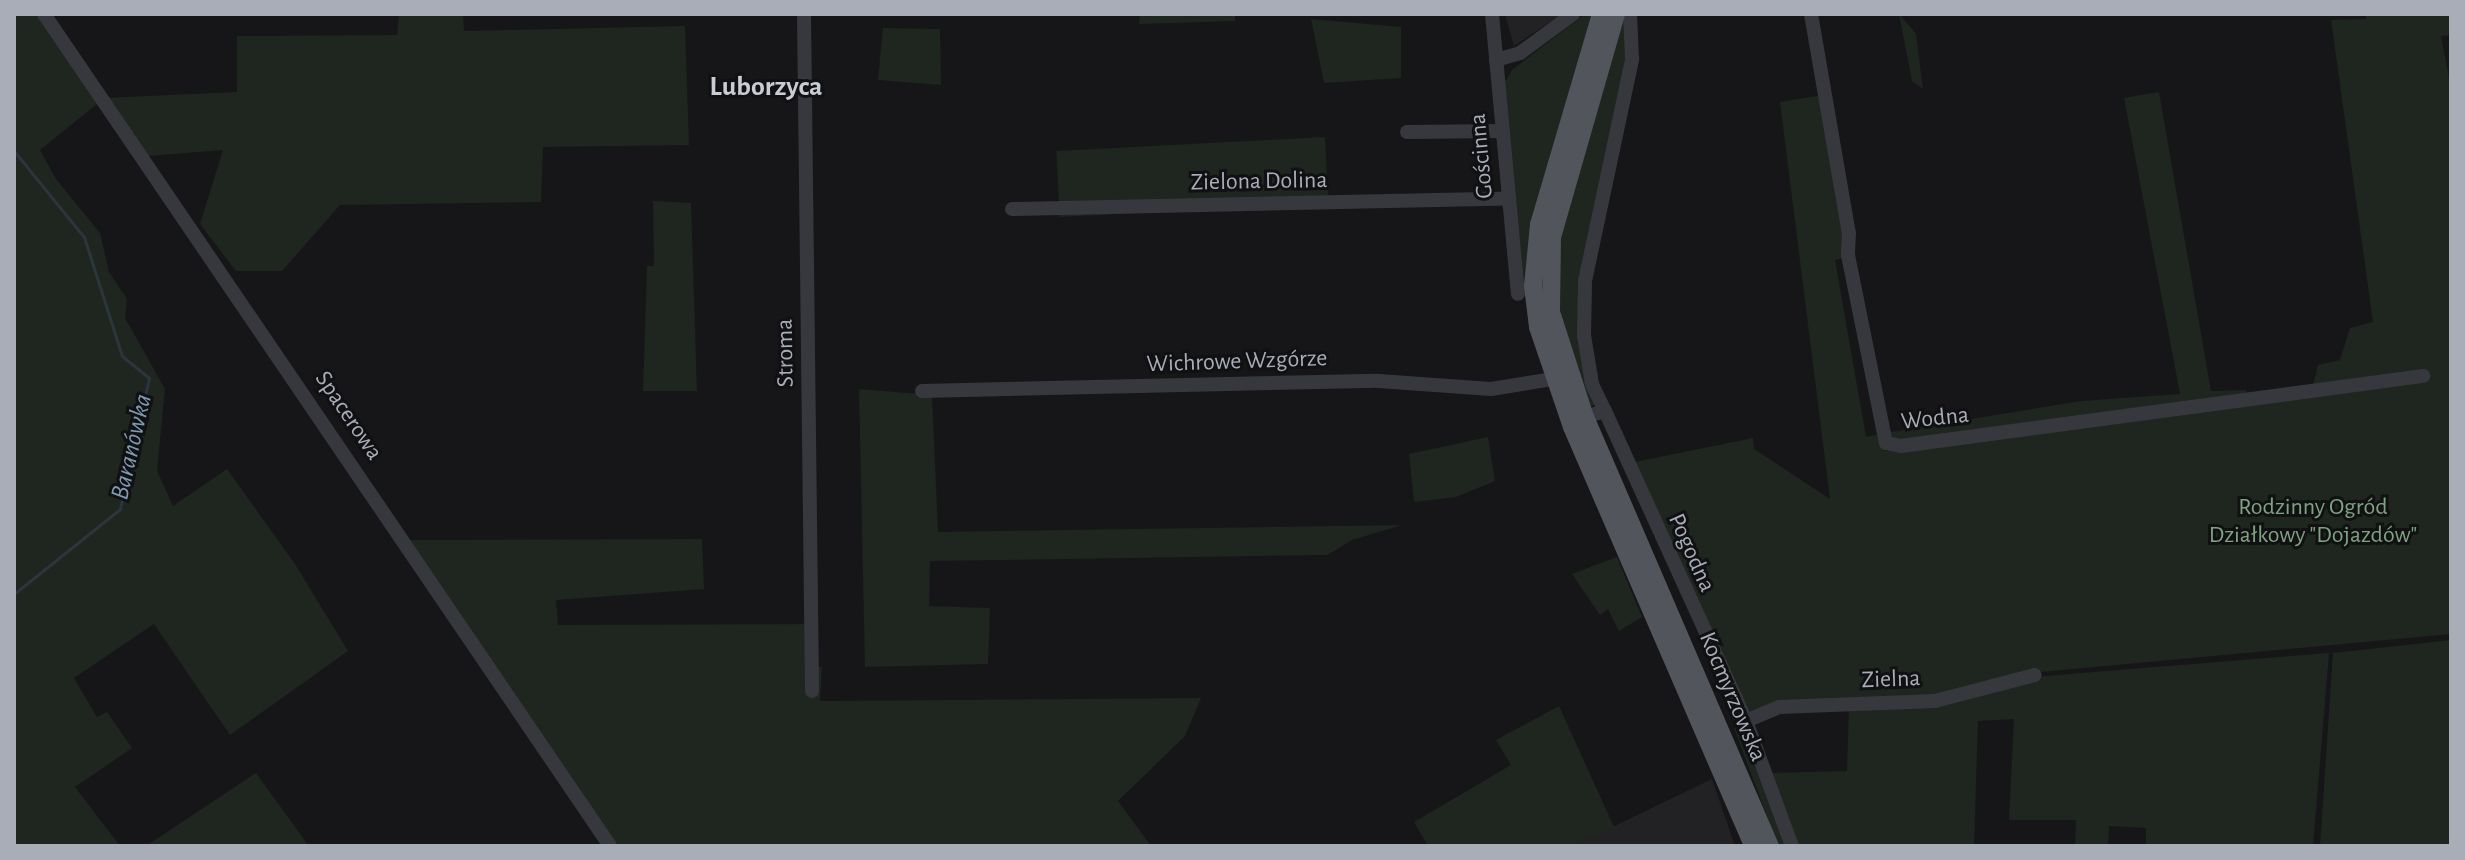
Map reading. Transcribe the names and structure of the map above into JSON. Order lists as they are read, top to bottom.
{
  "streets": {
    "main road": ["Kocmyrzowska"],
    "street": [
      "Gościnna",
      "Zielona Dolina",
      "Stroma",
      "Wichrowe Wzgórze",
      "Spacerowa",
      "Wodna",
      "Pogodna",
      "Zielna"
    ]
  },
  "crossings": [
    ["Gościnna", "Zielona Dolina"],
    ["Pogodna", "Zielna"]
  ],
  "districts": ["Luborzyca"],
  "water": ["Baranówka"],
  "parks": ["Rodzinny Ogród Działkowy \"Dojazdów\""]
}
